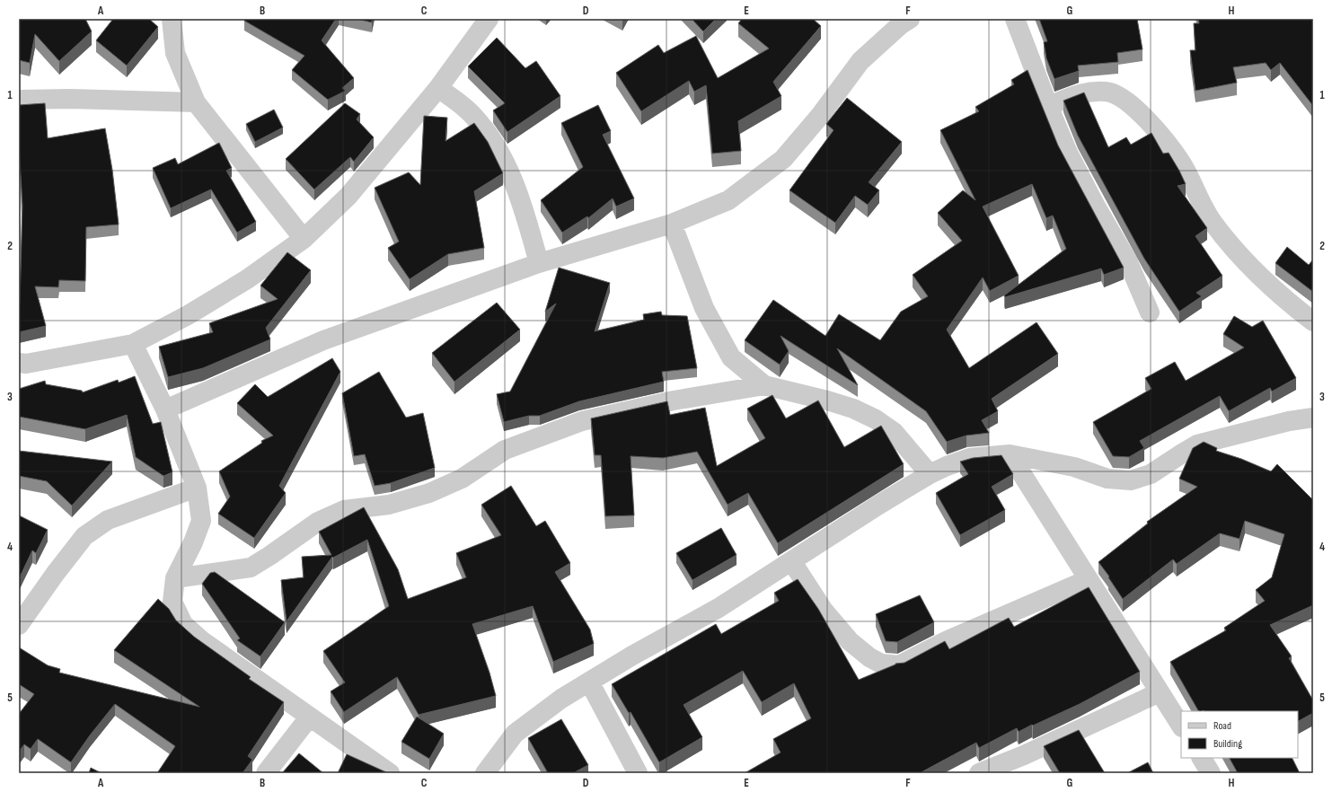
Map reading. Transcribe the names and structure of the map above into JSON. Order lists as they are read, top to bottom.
{
  "legend": ["Road", "Building"],
  "grid": {
    "columns": [
      "A",
      "B",
      "C",
      "D",
      "E",
      "F",
      "G",
      "H"
    ],
    "rows": [
      "1",
      "2",
      "3",
      "4",
      "5"
    ]
  }
}
